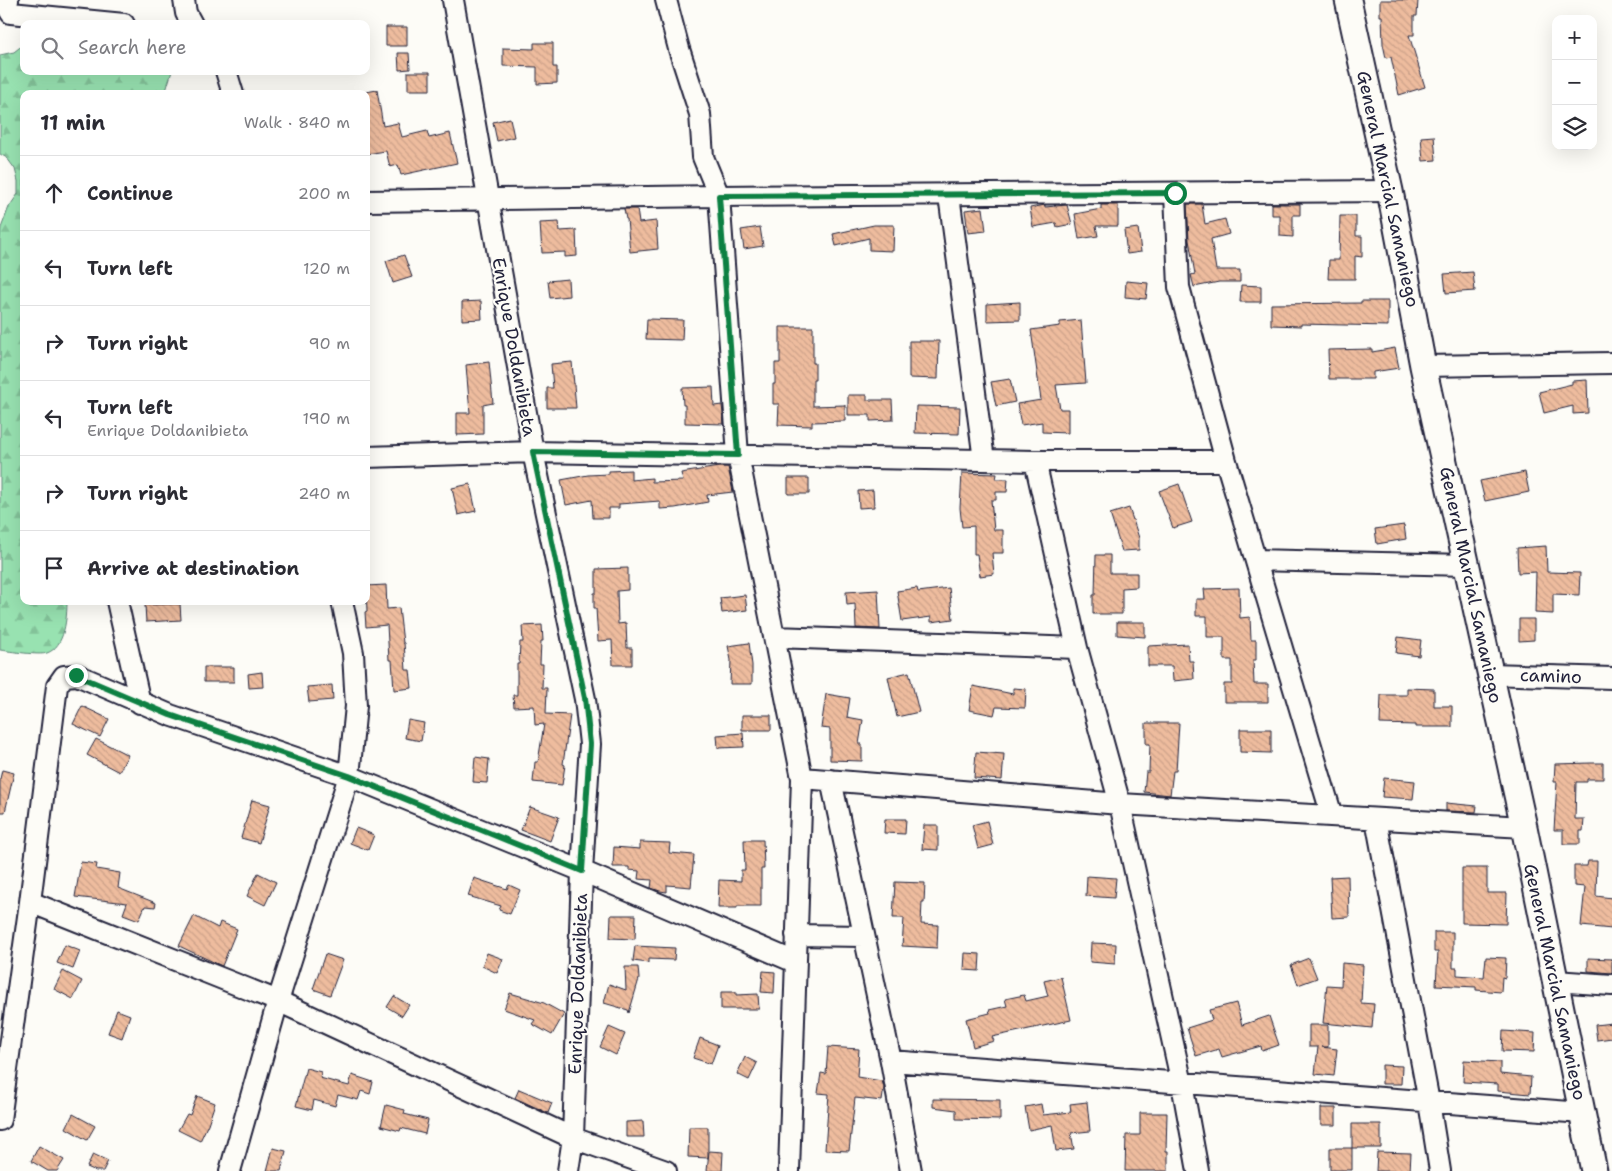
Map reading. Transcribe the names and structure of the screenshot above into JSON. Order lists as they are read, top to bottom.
{
  "streets": {
    "main road": ["General Marcial Samaniego"],
    "street": ["Enrique Doldanibieta", "camino"]
  },
  "crossings": [
    ["General Marcial Samaniego", "camino"]
  ],
  "page": {
    "map_buttons": ["+", "−"],
    "search": "Search here",
    "heading": ["11 min", "Walk · 840 m"],
    "list": [
      ["Continue", "200 m"],
      ["Turn left", "120 m"],
      ["Turn right", "90 m"],
      ["Turn left", "Enrique Doldanibieta", "190 m"],
      ["Turn right", "240 m"],
      "Arrive at destination"
    ]
  }
}
